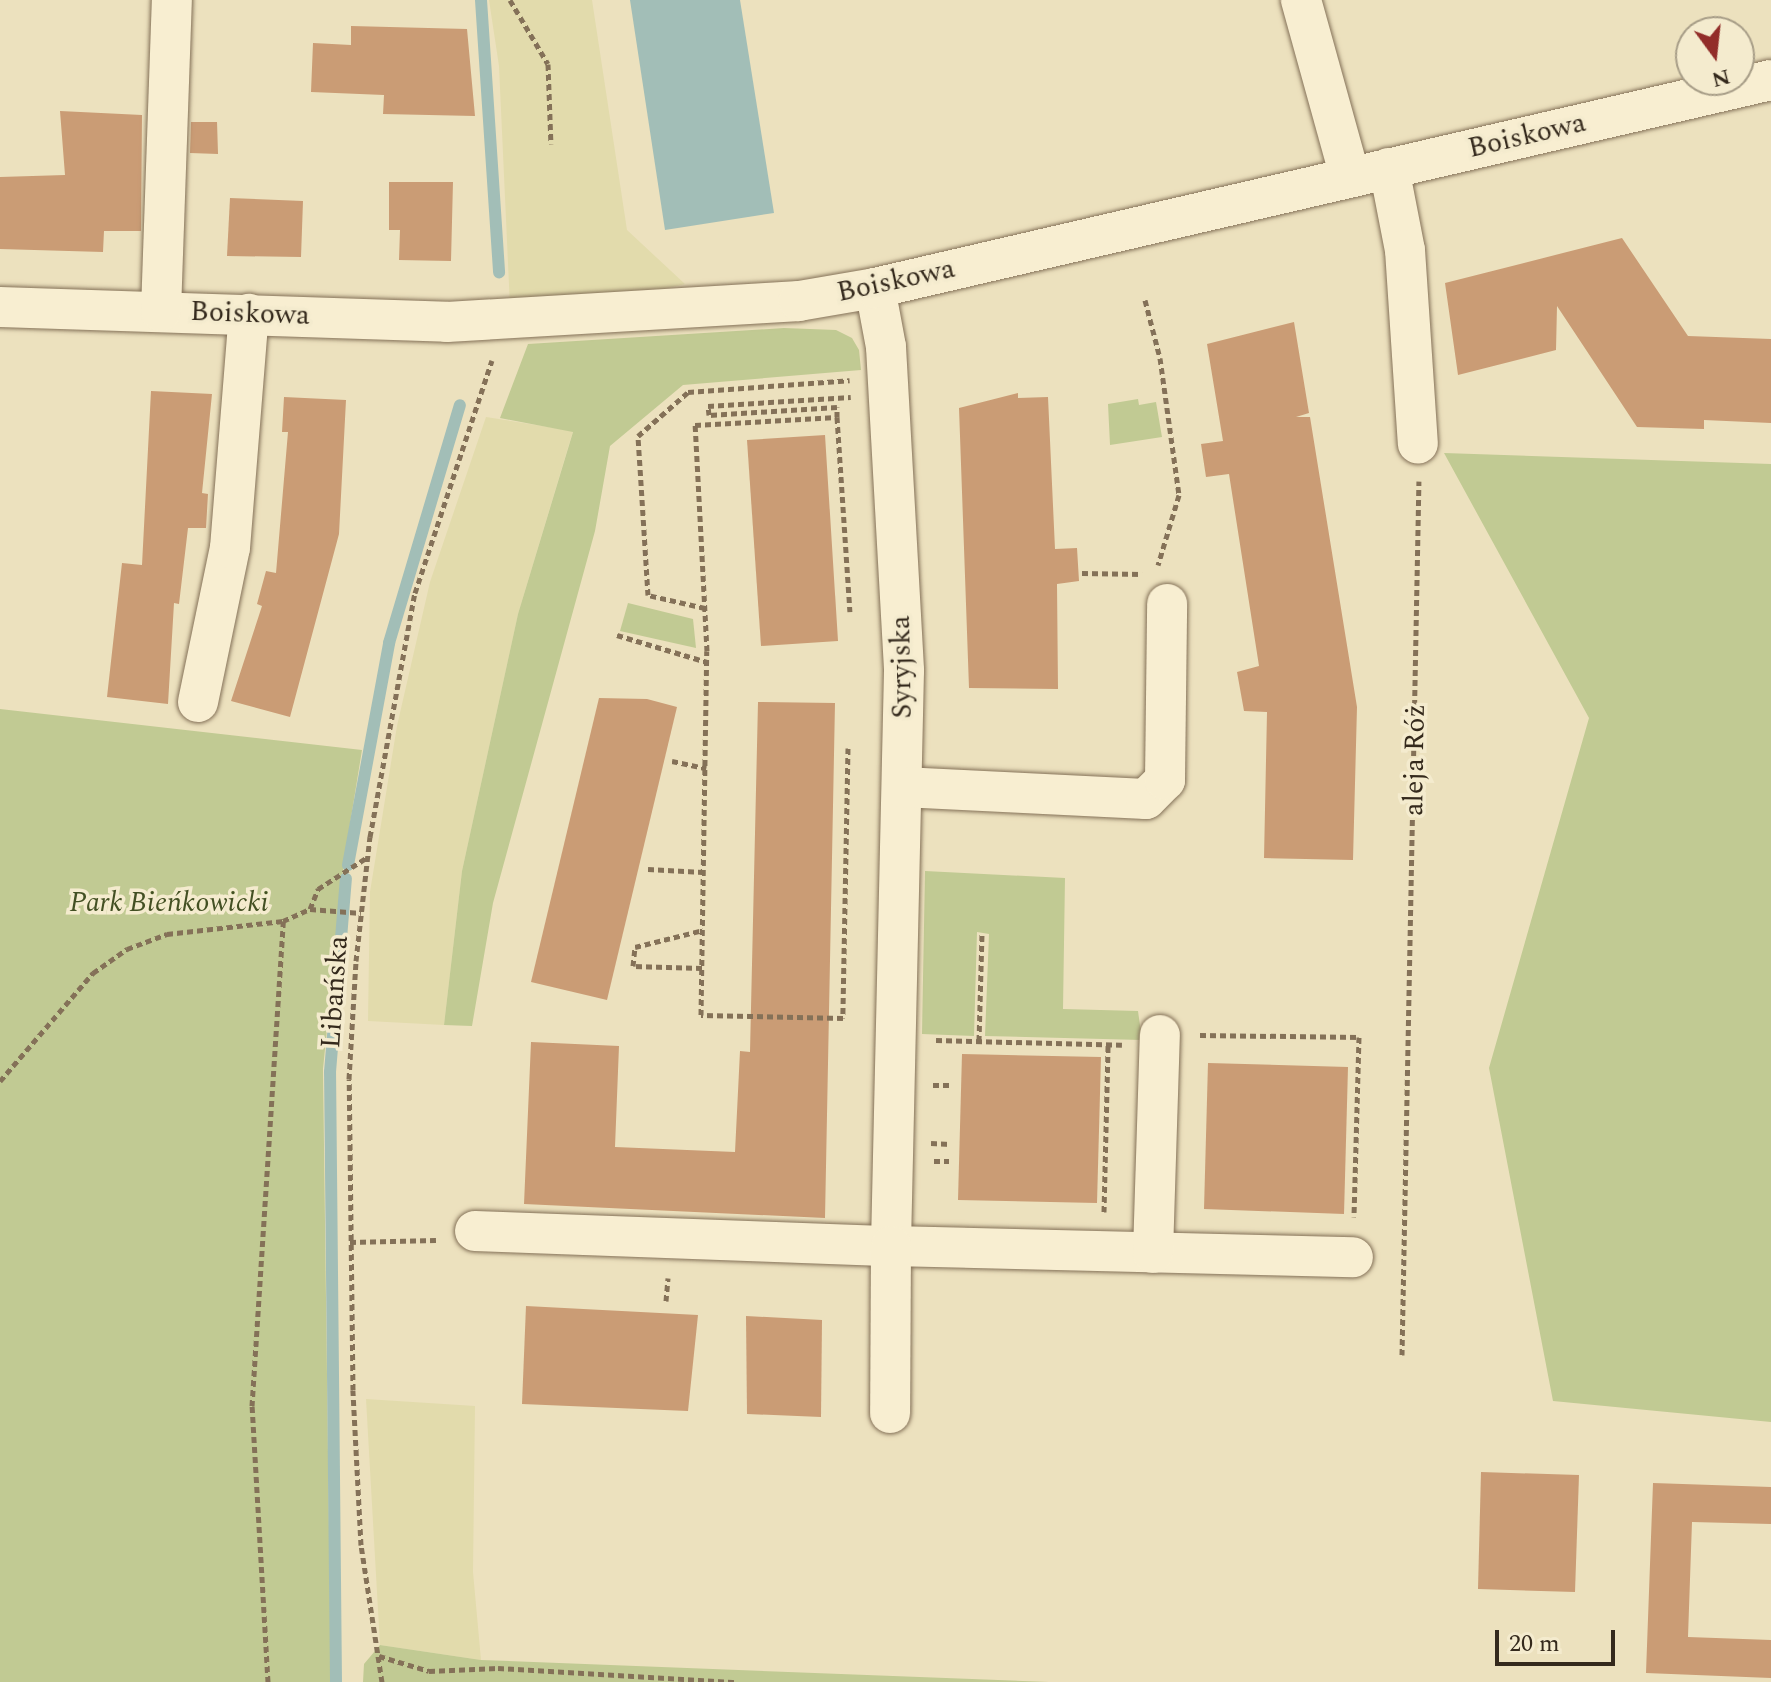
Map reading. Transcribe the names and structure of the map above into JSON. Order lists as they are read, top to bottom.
{
  "streets": {
    "street": ["Boiskowa", "Syryjska"],
    "path": ["aleja Róż", "Libańska"]
  },
  "crossings": [
    ["Boiskowa", "Syryjska"],
    ["Boiskowa", "Libańska"]
  ],
  "parks": ["Park Bieńkowicki"],
  "scale_bar": "20 m",
  "north": "bottom"
}
